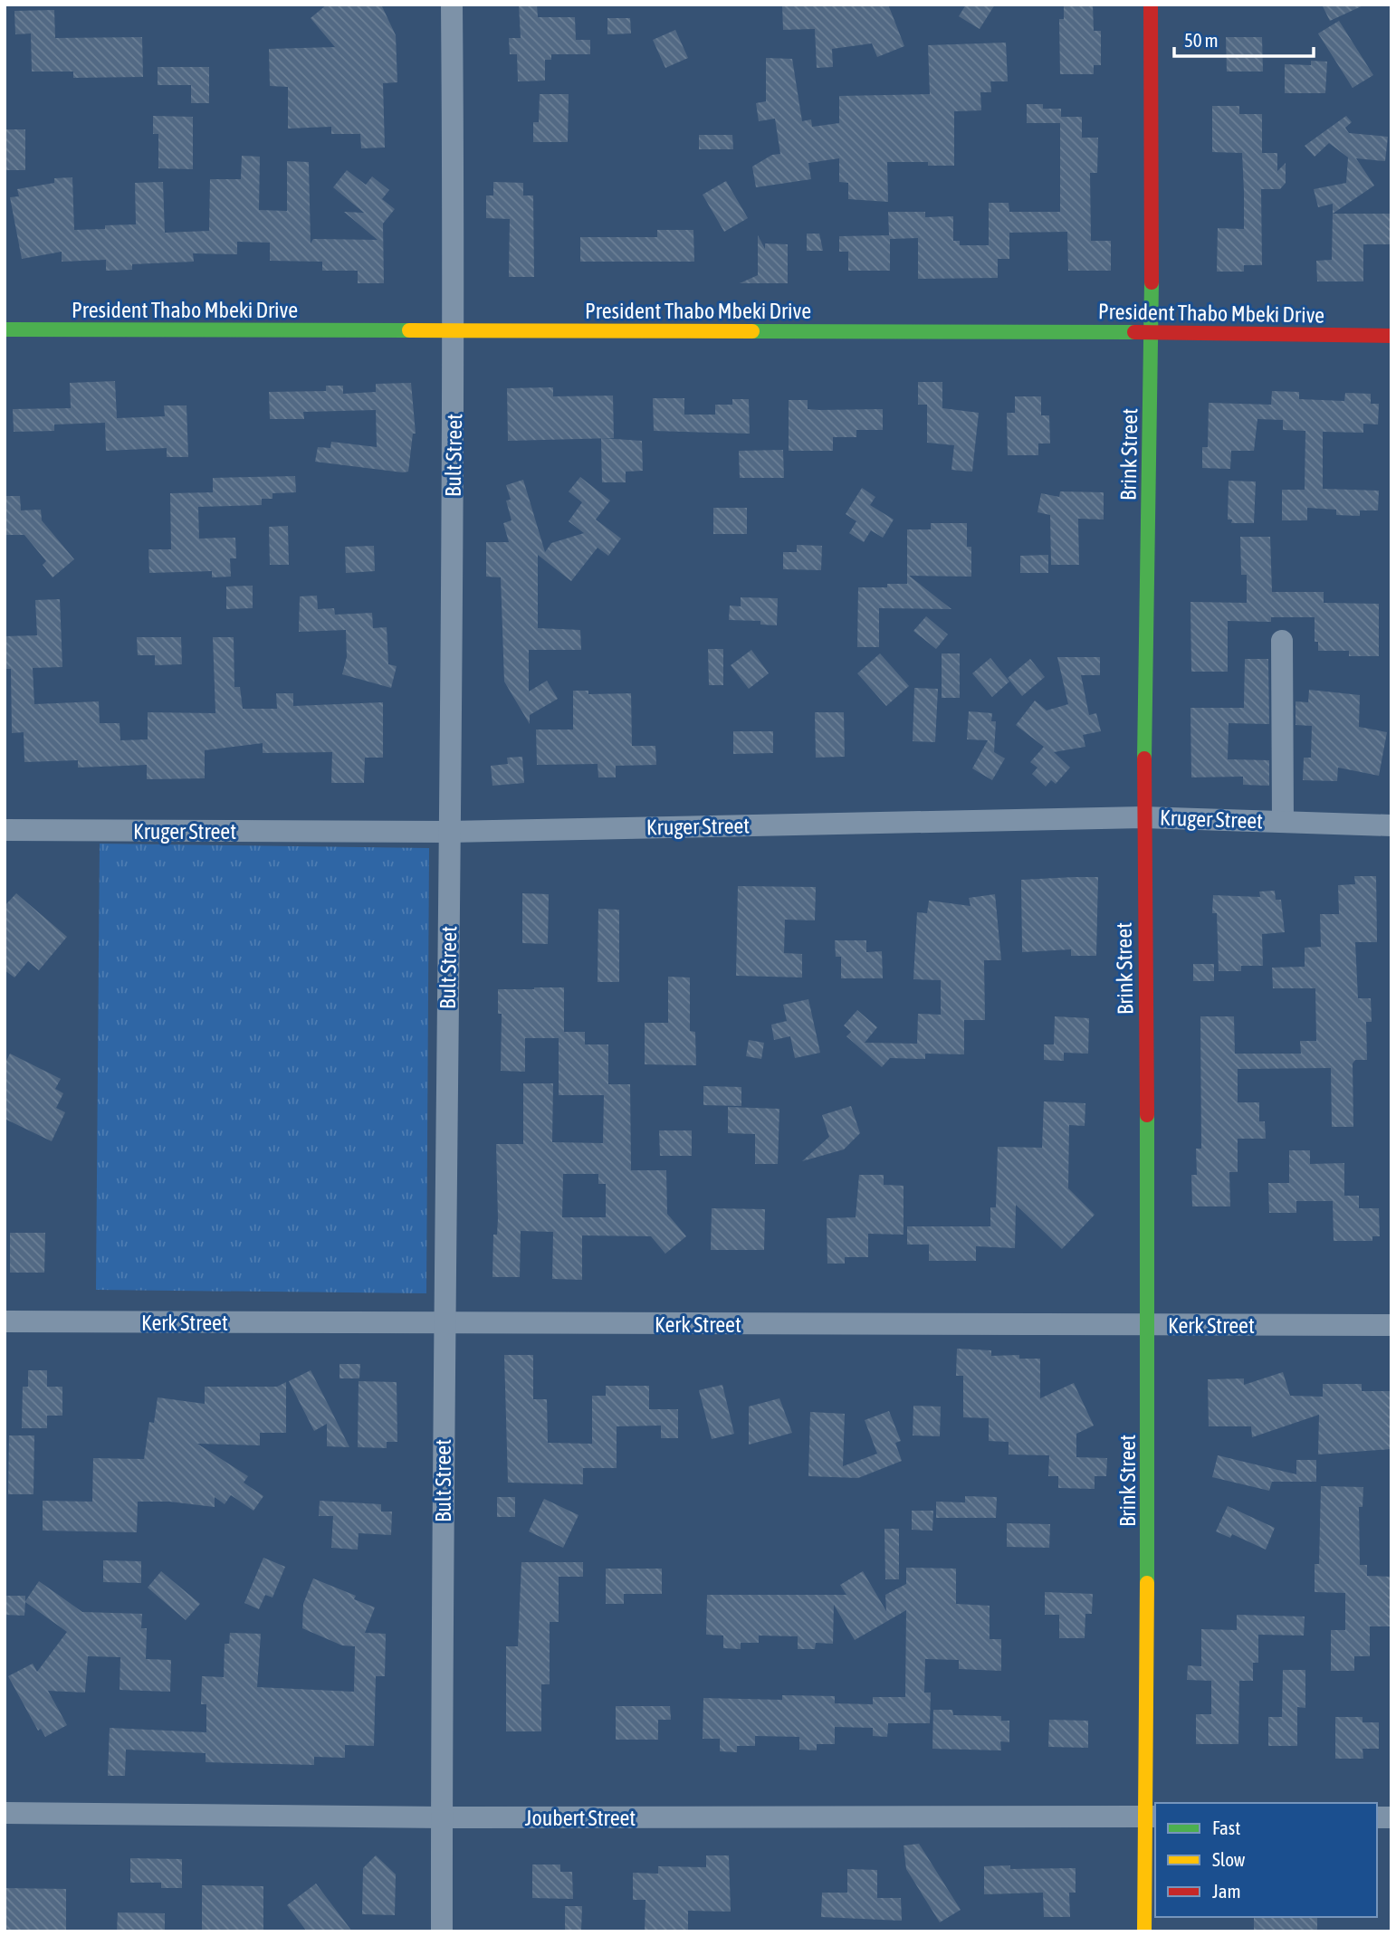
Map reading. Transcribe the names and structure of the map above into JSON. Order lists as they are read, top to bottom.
{
  "streets": {
    "street": [
      "President Thabo Mbeki Drive",
      "Brink Street",
      "Bult Street",
      "Kruger Street",
      "Kerk Street",
      "Joubert Street"
    ]
  },
  "crossings": [
    ["President Thabo Mbeki Drive", "Brink Street"],
    ["President Thabo Mbeki Drive", "Bult Street"],
    ["Brink Street", "Kruger Street"],
    ["Brink Street", "Kerk Street"],
    ["Brink Street", "Joubert Street"],
    ["Bult Street", "Kruger Street"],
    ["Bult Street", "Kerk Street"],
    ["Bult Street", "Joubert Street"]
  ],
  "legend": ["Fast", "Slow", "Jam"],
  "scale_bar": "50 m"
}
